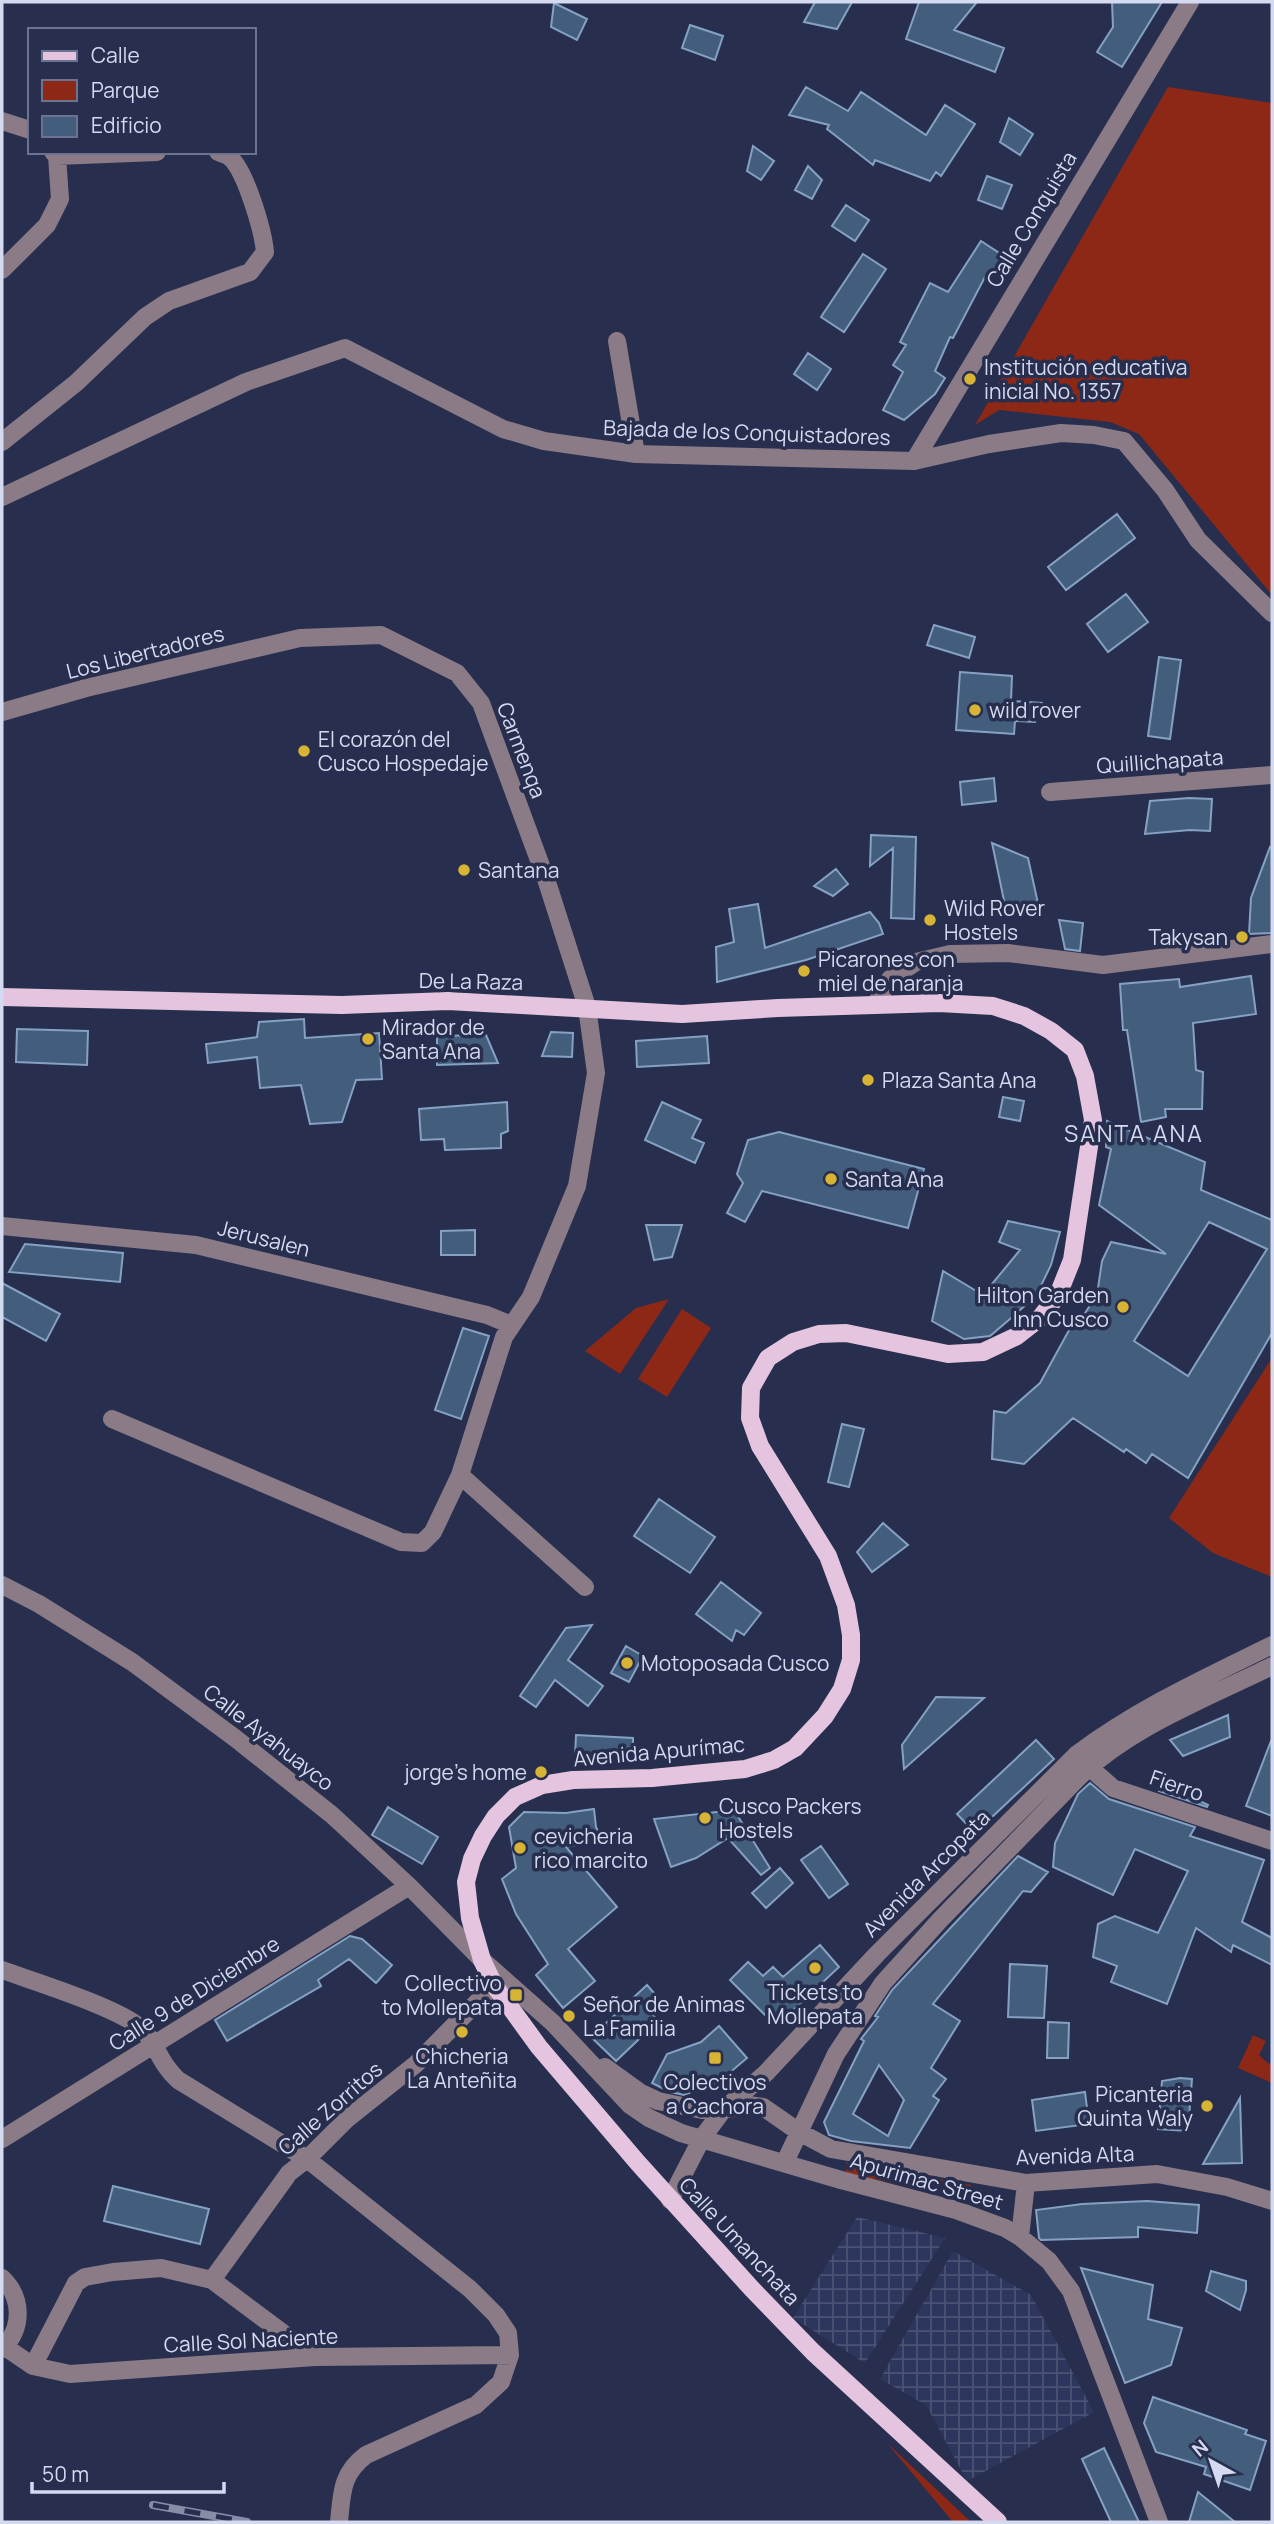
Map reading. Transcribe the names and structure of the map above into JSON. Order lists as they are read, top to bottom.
{
  "streets": {
    "main road": ["De La Raza", "Avenida Apurímac", "Calle Umanchata"],
    "street": [
      "Calle Conquista",
      "Bajada de los Conquistadores",
      "Los Libertadores",
      "Carmenqa",
      "Quillichapata",
      "Jerusalen",
      "Calle Ayahuayco",
      "Fierro",
      "Avenida Arcopata",
      "Calle 9 de Diciembre",
      "Calle Zorritos",
      "Avenida Alta",
      "Apurimac Street",
      "Calle Sol Naciente"
    ]
  },
  "crossings": [
    ["Calle Conquista", "Bajada de los Conquistadores"],
    ["Los Libertadores", "Carmenqa"],
    ["Carmenqa", "De La Raza"],
    ["Carmenqa", "Jerusalen"],
    ["De La Raza", "Avenida Apurímac"],
    ["Calle Ayahuayco", "Avenida Apurímac"],
    ["Calle Ayahuayco", "Calle 9 de Diciembre"],
    ["Calle Ayahuayco", "Apurimac Street"],
    ["Calle Ayahuayco", "Calle Umanchata"],
    ["Avenida Apurímac", "Apurimac Street"],
    ["Avenida Apurímac", "Calle Umanchata"],
    ["Fierro", "Avenida Arcopata"],
    ["Avenida Arcopata", "Avenida Alta"],
    ["Avenida Arcopata", "Apurimac Street"],
    ["Avenida Arcopata", "Calle Umanchata"],
    ["Calle Zorritos", "Calle Umanchata"],
    ["Avenida Alta", "Apurimac Street"],
    ["Apurimac Street", "Calle Umanchata"]
  ],
  "districts": ["SANTA ANA"],
  "places": {
    "other": [
      "Institución educativa inicial No. 1357",
      "wild rover",
      "El corazón del Cusco Hospedaje",
      "Santana",
      "Wild Rover Hostels",
      "Takysan",
      "Picarones con miel de naranja",
      "Mirador de Santa Ana",
      "Plaza Santa Ana",
      "Santa Ana",
      "Hilton Garden Inn Cusco",
      "Motoposada Cusco",
      "jorge’s home",
      "Cusco Packers Hostels",
      "cevicheria rico marcito",
      "Tickets to Mollepata",
      "Señor de Animas La Familia",
      "Chicheria La Anteñita",
      "Picanteria Quinta Waly"
    ],
    "transit": ["Collectivo to Mollepata", "Colectivos a Cachora"]
  },
  "legend": ["Calle", "Parque", "Edificio"],
  "scale_bar": "50 m",
  "north": "top left"
}
